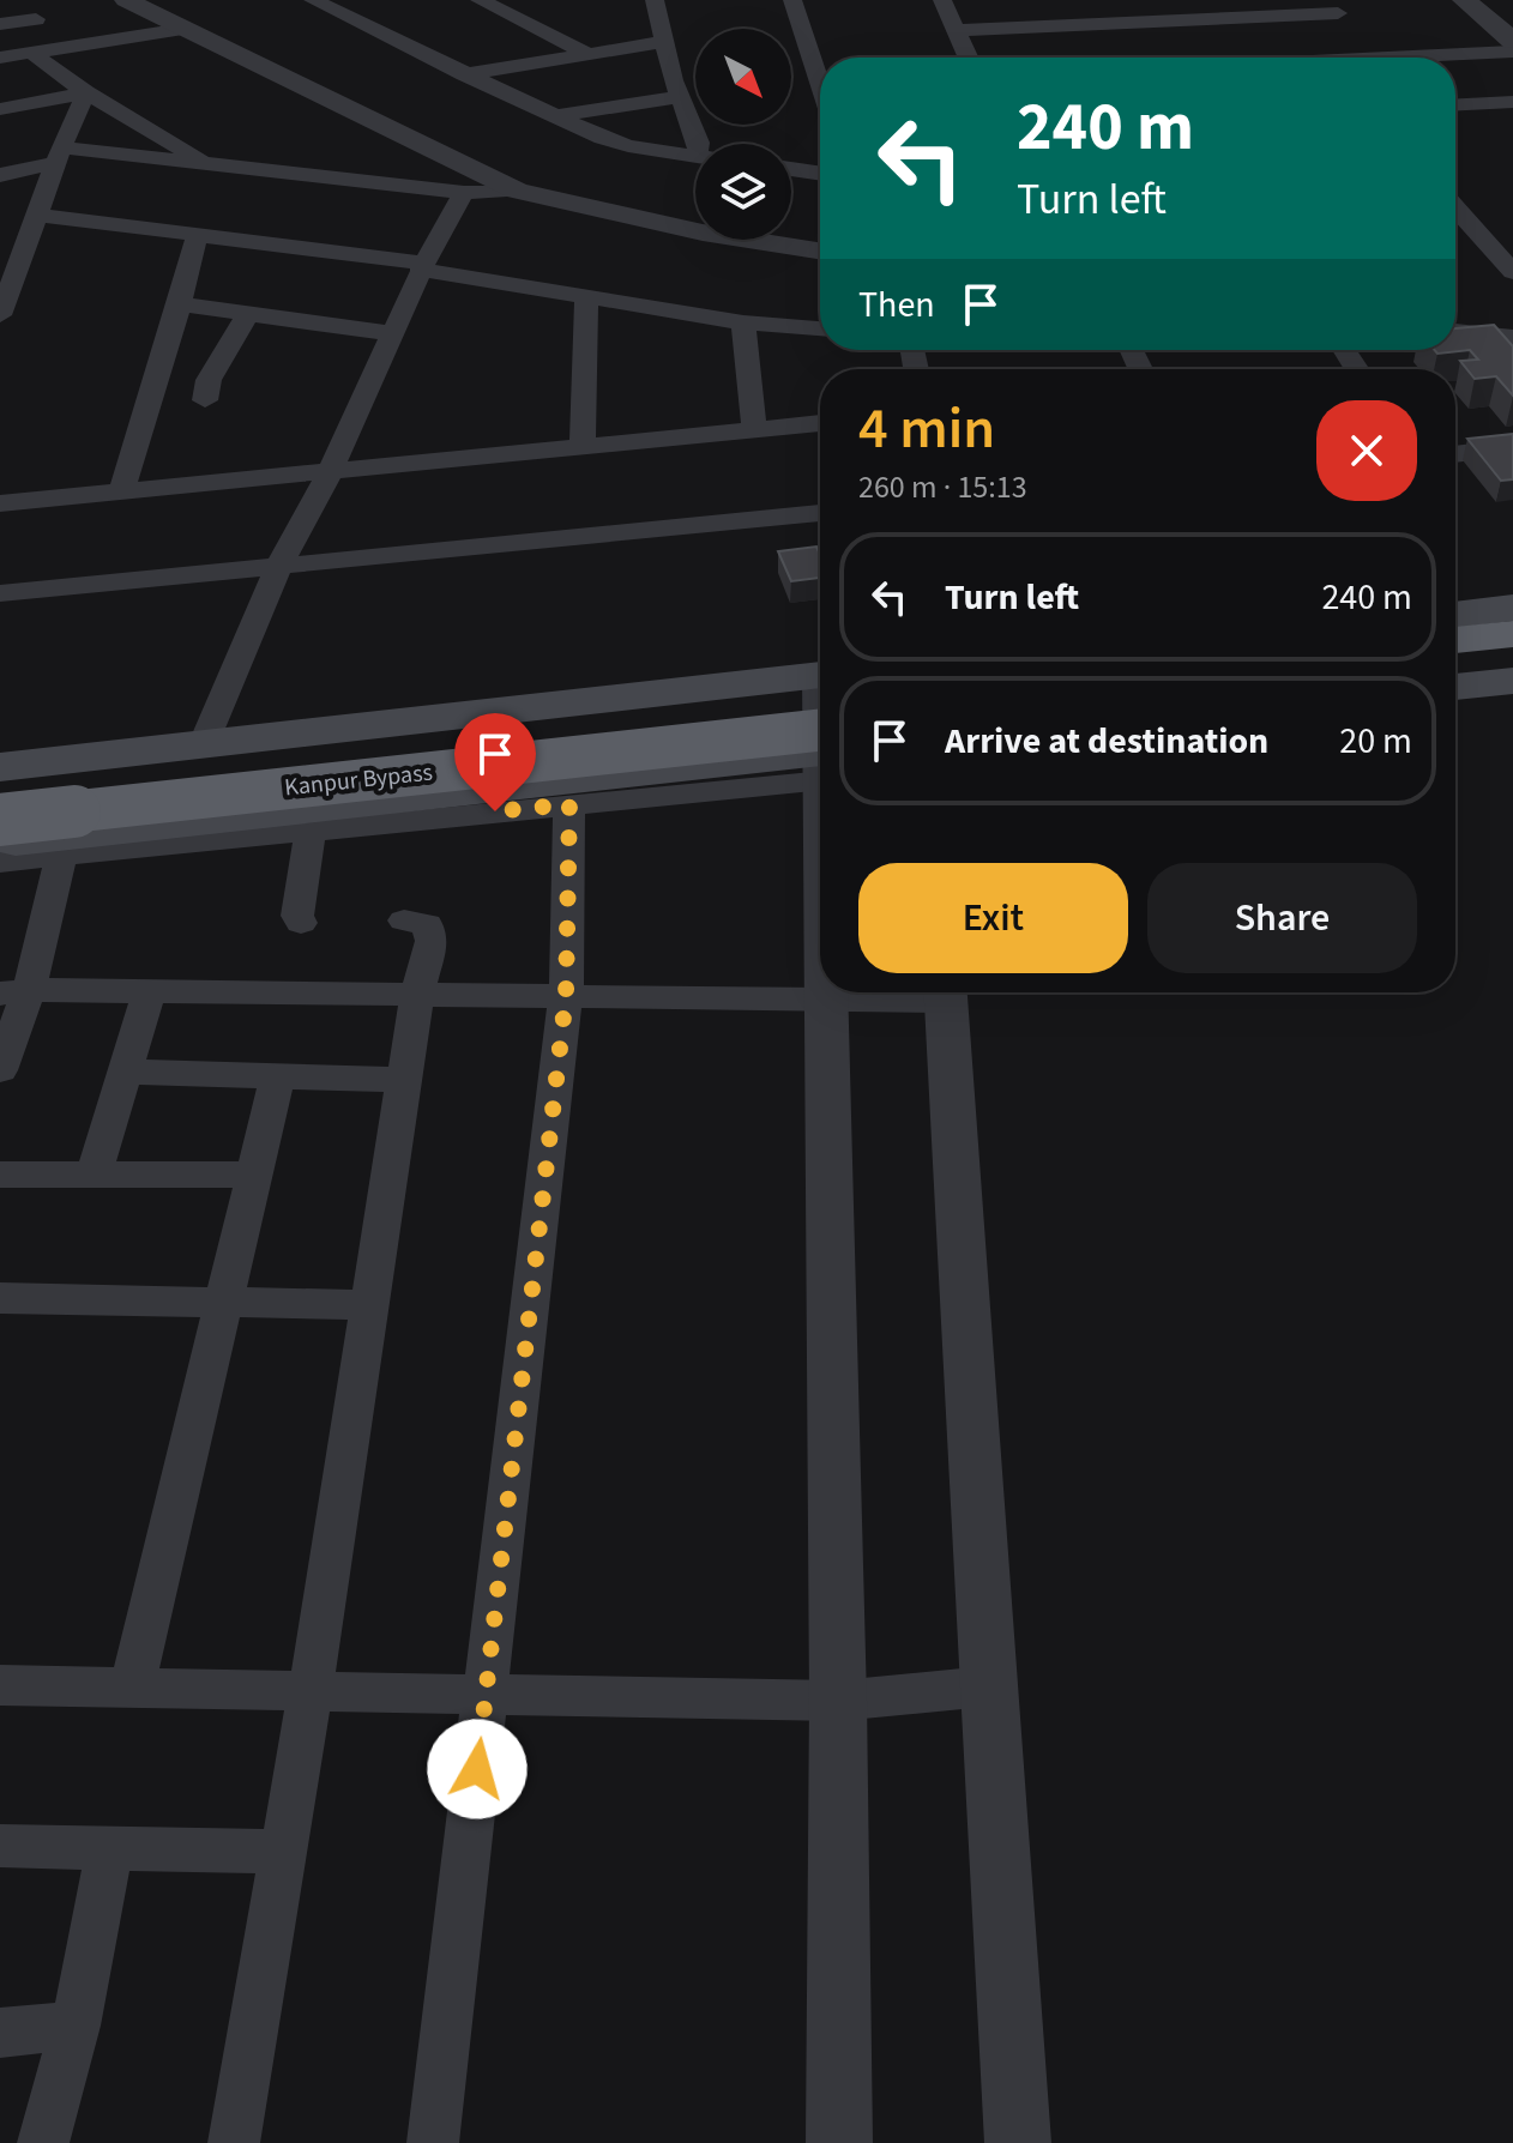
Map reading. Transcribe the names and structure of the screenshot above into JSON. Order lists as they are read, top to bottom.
{
  "streets": {
    "highway": ["Kanpur Bypass"]
  },
  "north": "bottom right",
  "page": {
    "turn": ["240 m", "Turn left"],
    "then": "Then",
    "heading": ["4 min", "260 m · 15:13"],
    "list": [
      {
        "name": "Turn left",
        "value": "240 m"
      },
      {
        "name": "Arrive at destination",
        "value": "20 m"
      }
    ],
    "buttons": ["Exit", "Share"]
  }
}
